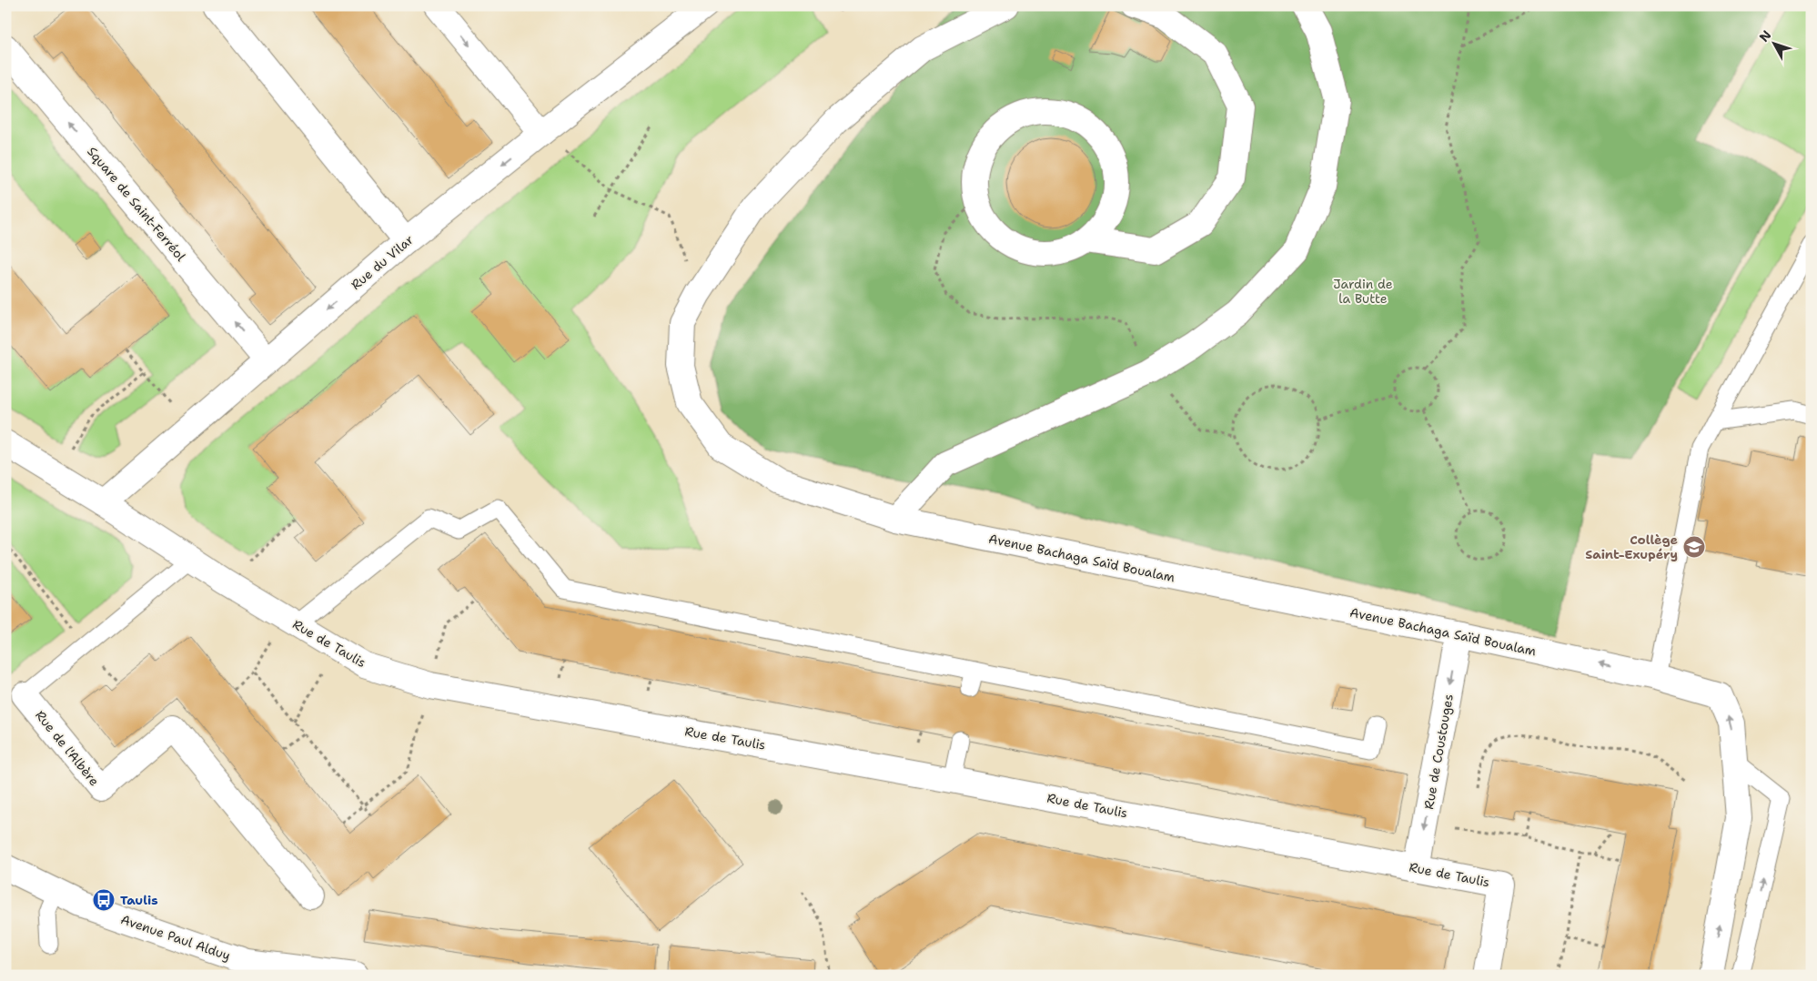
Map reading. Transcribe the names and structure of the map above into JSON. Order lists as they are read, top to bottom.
{
  "streets": {
    "street": [
      "Square de Saint-Ferréol",
      "Rue du Vilar",
      "Avenue Bachaga Saïd Boualam",
      "Rue de Taulis",
      "Rue de l'Albère",
      "Rue de Coustouges",
      "Avenue Paul Alduy"
    ]
  },
  "crossings": [
    ["Square de Saint-Ferréol", "Rue du Vilar"],
    ["Rue du Vilar", "Rue de Taulis"],
    ["Avenue Bachaga Saïd Boualam", "Rue de Coustouges"],
    ["Rue de Taulis", "Rue de l'Albère"],
    ["Rue de Taulis", "Rue de Coustouges"]
  ],
  "one_way": ["Rue du Vilar", "Rue de Coustouges"],
  "parks": ["Jardin de la Butte"],
  "places": {
    "school or university": ["Collège Saint-Exupéry"],
    "bus stop": ["Taulis"]
  },
  "north": "top left"
}
